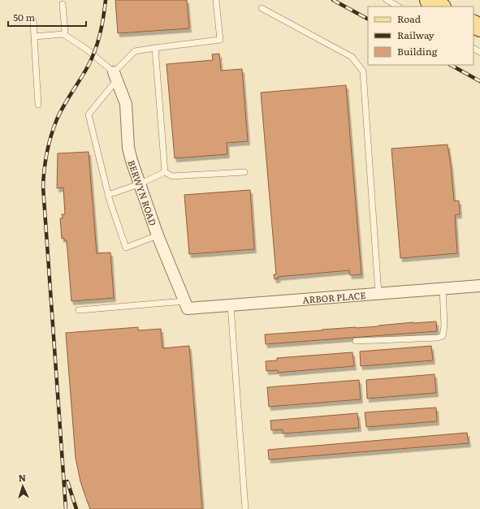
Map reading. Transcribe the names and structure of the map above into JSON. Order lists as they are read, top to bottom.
{
  "streets": {
    "street": ["BERWYN ROAD", "ARBOR PLACE"]
  },
  "crossings": [
    ["BERWYN ROAD", "ARBOR PLACE"]
  ],
  "legend": ["Road", "Railway", "Building"],
  "scale_bar": "50 m",
  "north": "top"
}
